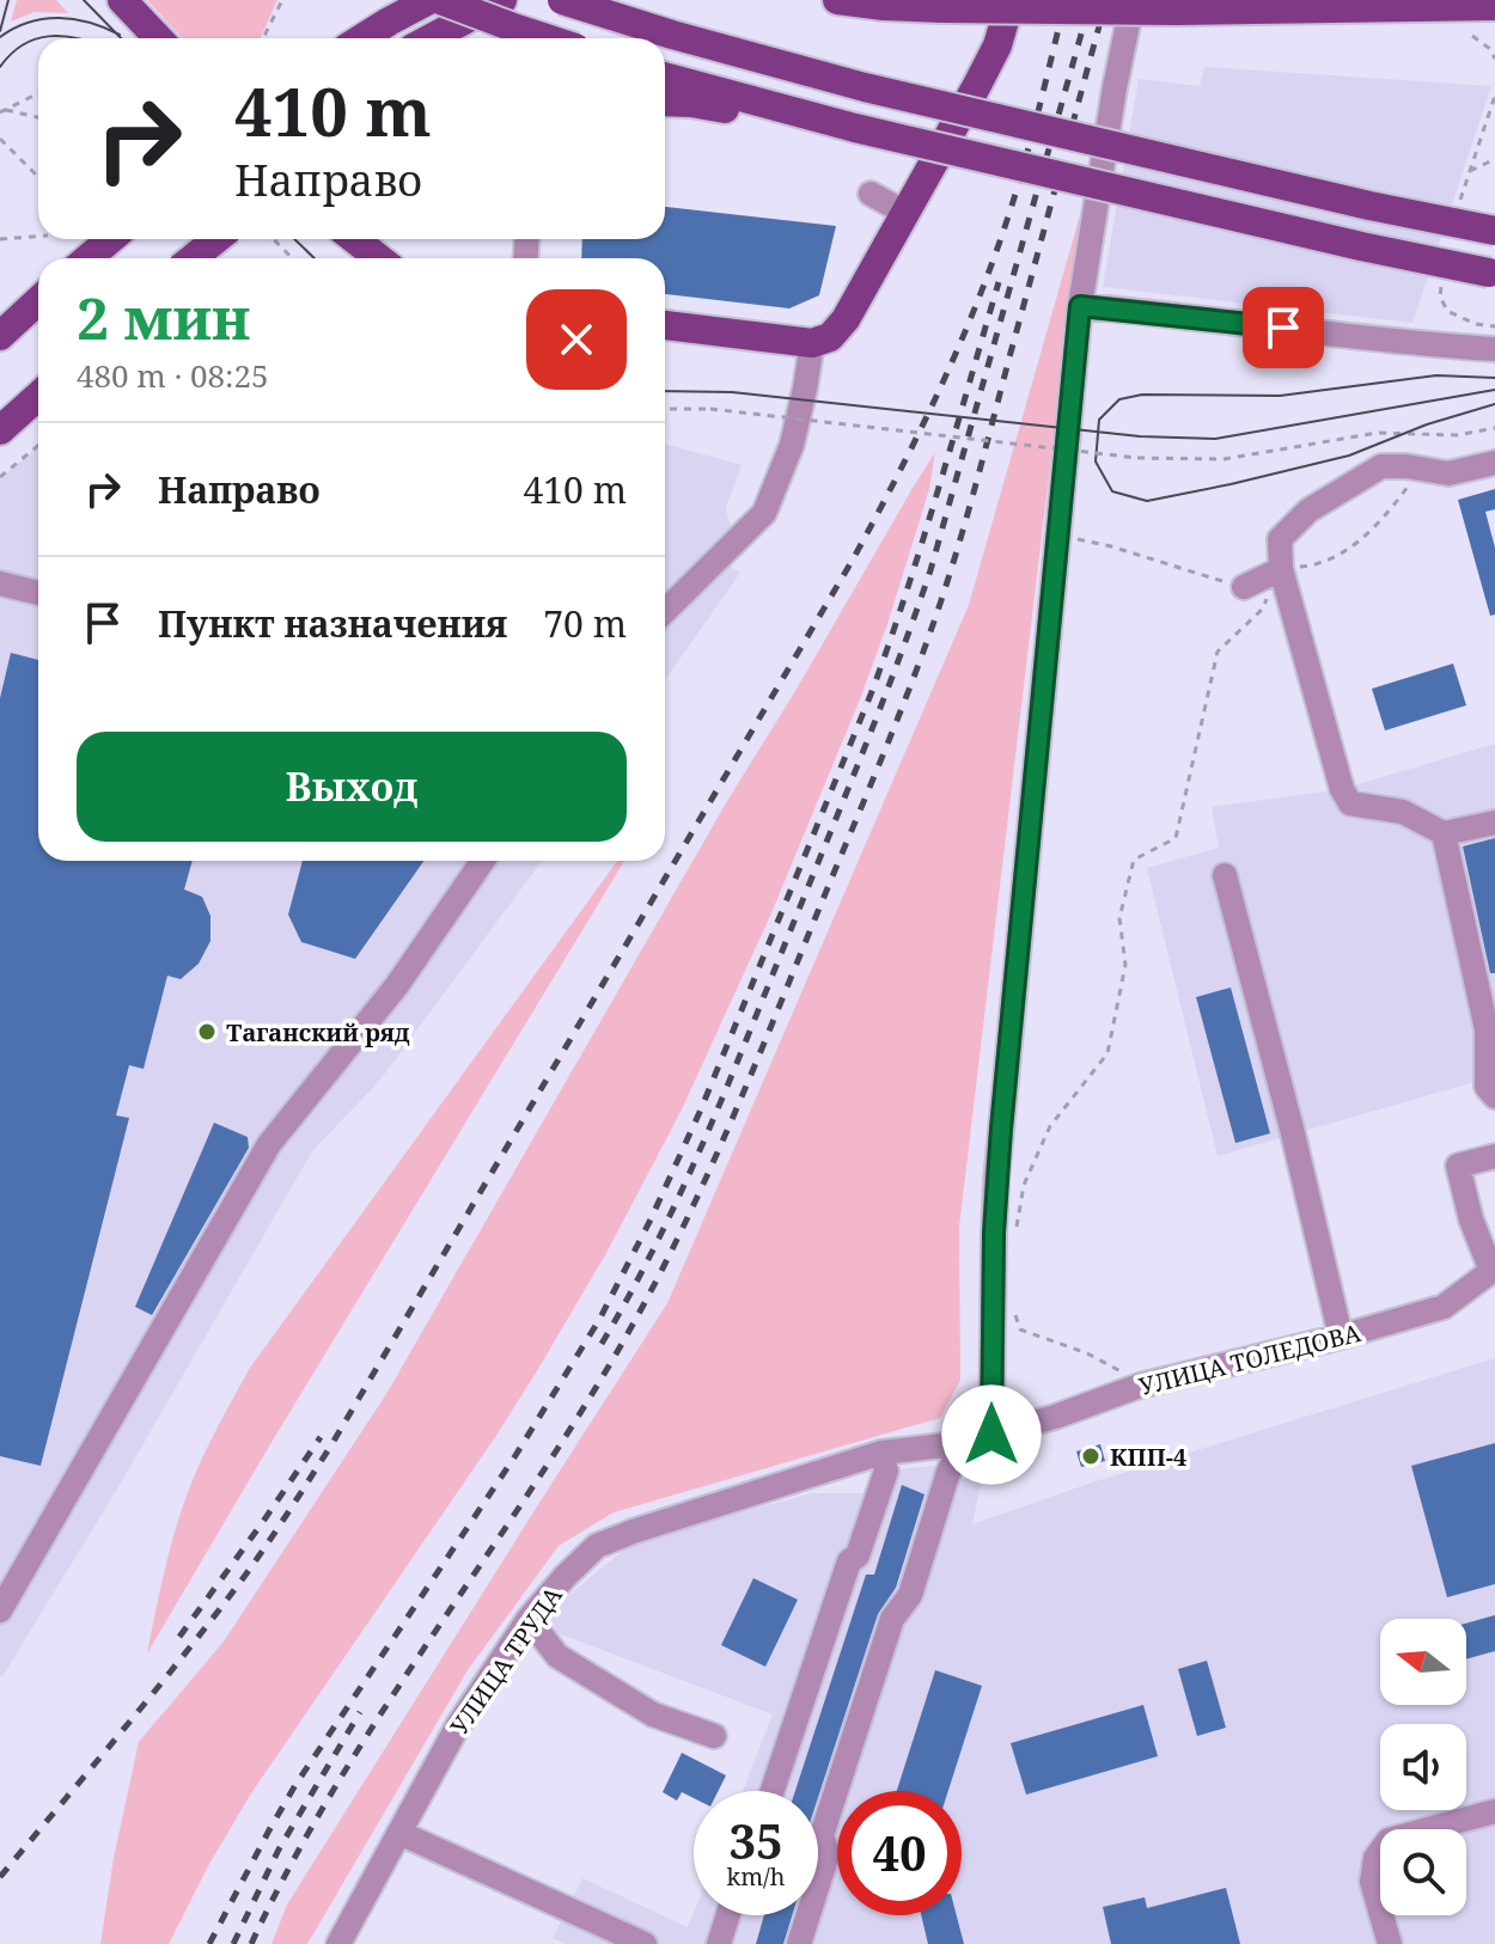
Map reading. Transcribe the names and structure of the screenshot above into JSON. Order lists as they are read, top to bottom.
{
  "streets": {
    "street": ["УЛИЦА ТОЛЕДОВА", "УЛИЦА ТРУДА"]
  },
  "crossings": [
    ["УЛИЦА ТОЛЕДОВА", "УЛИЦА ТРУДА"]
  ],
  "places": ["Таганский ряд", "КПП-4"],
  "north": "left",
  "page": {
    "turn": ["410 m", "Направо"],
    "heading": ["2 мин", "480 m · 08:25"],
    "list": [
      {
        "name": "Направо",
        "value": "410 m"
      },
      {
        "name": "Пункт назначения",
        "value": "70 m"
      }
    ],
    "buttons": "Выход",
    "speed": "35 km/h",
    "limit": "40"
  }
}
